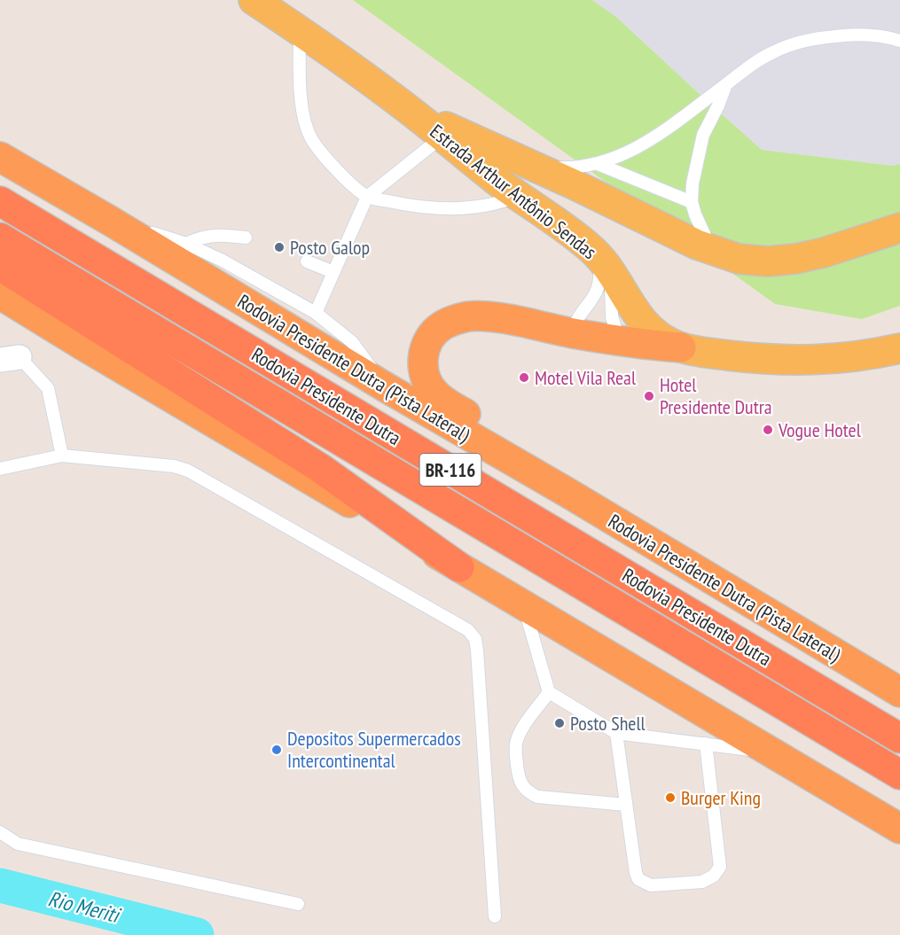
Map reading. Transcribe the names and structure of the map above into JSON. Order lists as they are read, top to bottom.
{
  "streets": {
    "highway": ["Rodovia Presidente Dutra (Pista Lateral)", "Rodovia Presidente Dutra", "BR-116"],
    "main road": ["Estrada Arthur Antônio Sendas"]
  },
  "water": ["Rio Meriti"],
  "places": [
    "Posto Galop",
    "Motel Vila Real",
    "Hotel Presidente Dutra",
    "Vogue Hotel",
    "Posto Shell",
    "Depositos Supermercados Intercontinental",
    "Burger King"
  ]
}
